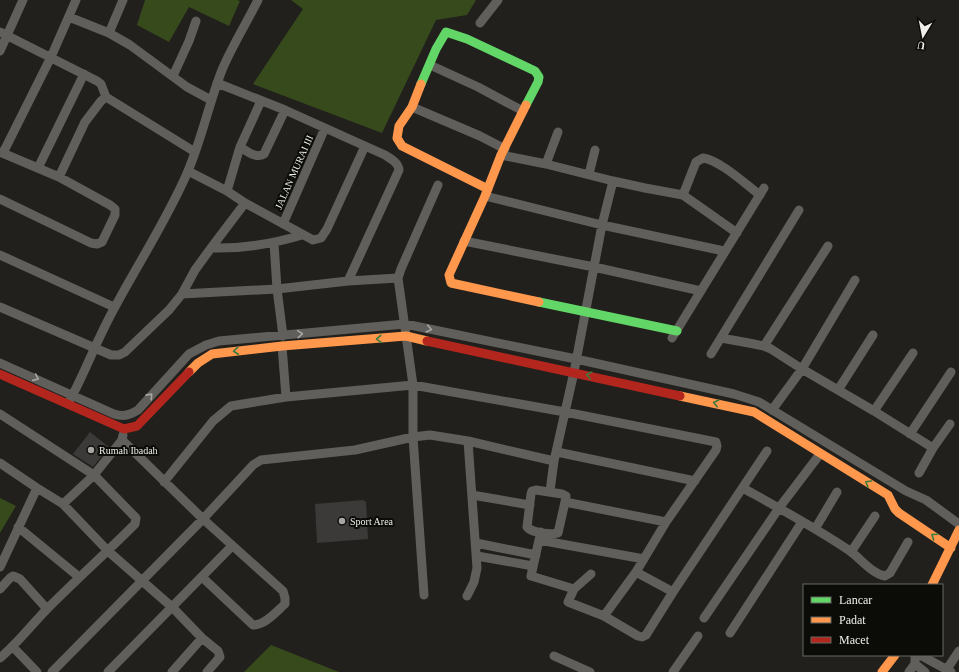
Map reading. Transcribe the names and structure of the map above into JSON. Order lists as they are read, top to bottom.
{
  "streets": {
    "street": ["JALAN MURAI III"]
  },
  "places": ["Rumah Ibadah", "Sport Area"],
  "legend": ["Lancar", "Padat", "Macet"],
  "north": "bottom"
}
